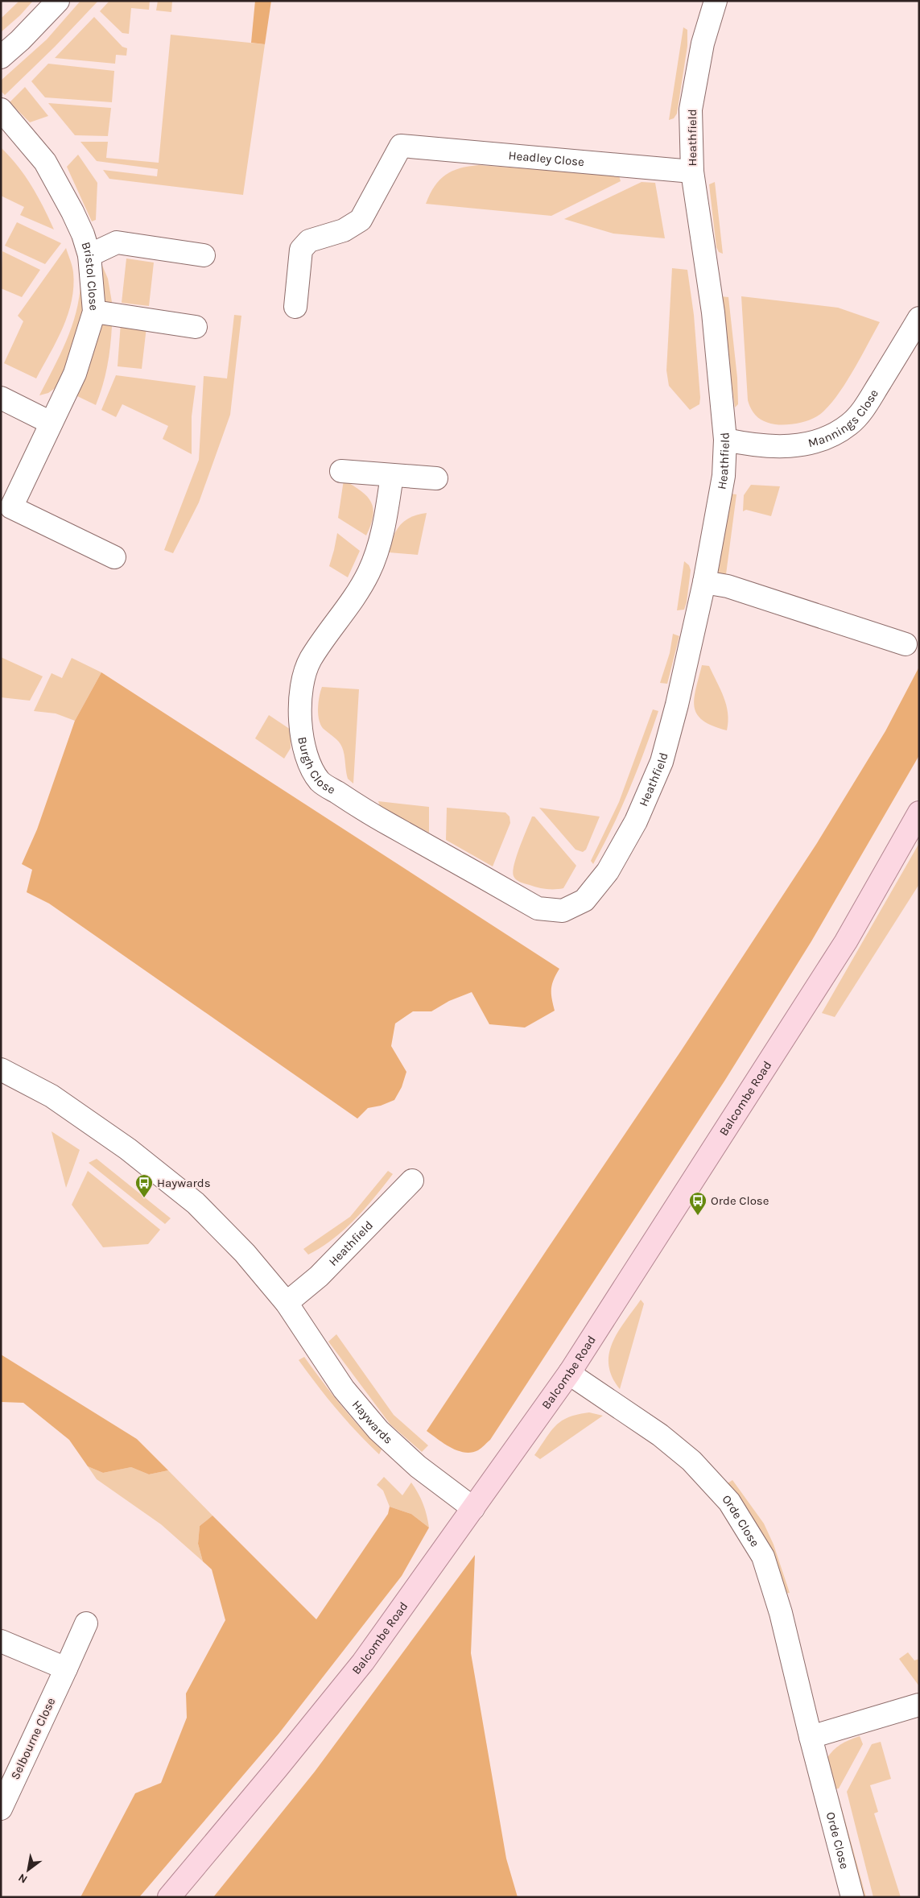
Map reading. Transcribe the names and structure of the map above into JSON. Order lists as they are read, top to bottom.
{
  "streets": {
    "main road": ["Balcombe Road"],
    "street": [
      "Heathfield",
      "Headley Close",
      "Bristol Close",
      "Mannings Close",
      "Burgh Close",
      "Haywards",
      "Orde Close",
      "Selbourne Close"
    ]
  },
  "crossings": [
    ["Heathfield", "Headley Close"],
    ["Heathfield", "Mannings Close"],
    ["Heathfield", "Burgh Close"],
    ["Heathfield", "Haywards"],
    ["Balcombe Road", "Haywards"],
    ["Balcombe Road", "Orde Close"]
  ],
  "places": {
    "bus stop": ["Haywards", "Orde Close"]
  },
  "north": "bottom left"
}
